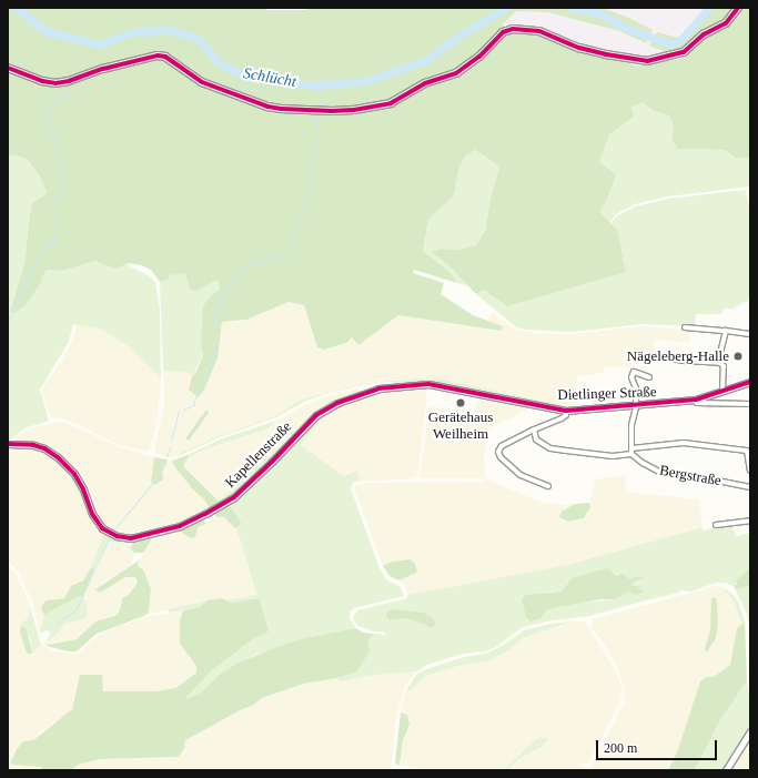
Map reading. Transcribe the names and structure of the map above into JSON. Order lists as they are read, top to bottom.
{
  "streets": {
    "street": ["Dietlinger Straße", "Kapellenstraße", "Bergstraße"]
  },
  "crossings": [
    ["Dietlinger Straße", "Kapellenstraße"]
  ],
  "water": ["Schlücht"],
  "places": ["Nägeleberg-Halle", "Gerätehaus Weilheim"],
  "scale_bar": "200 m"
}
